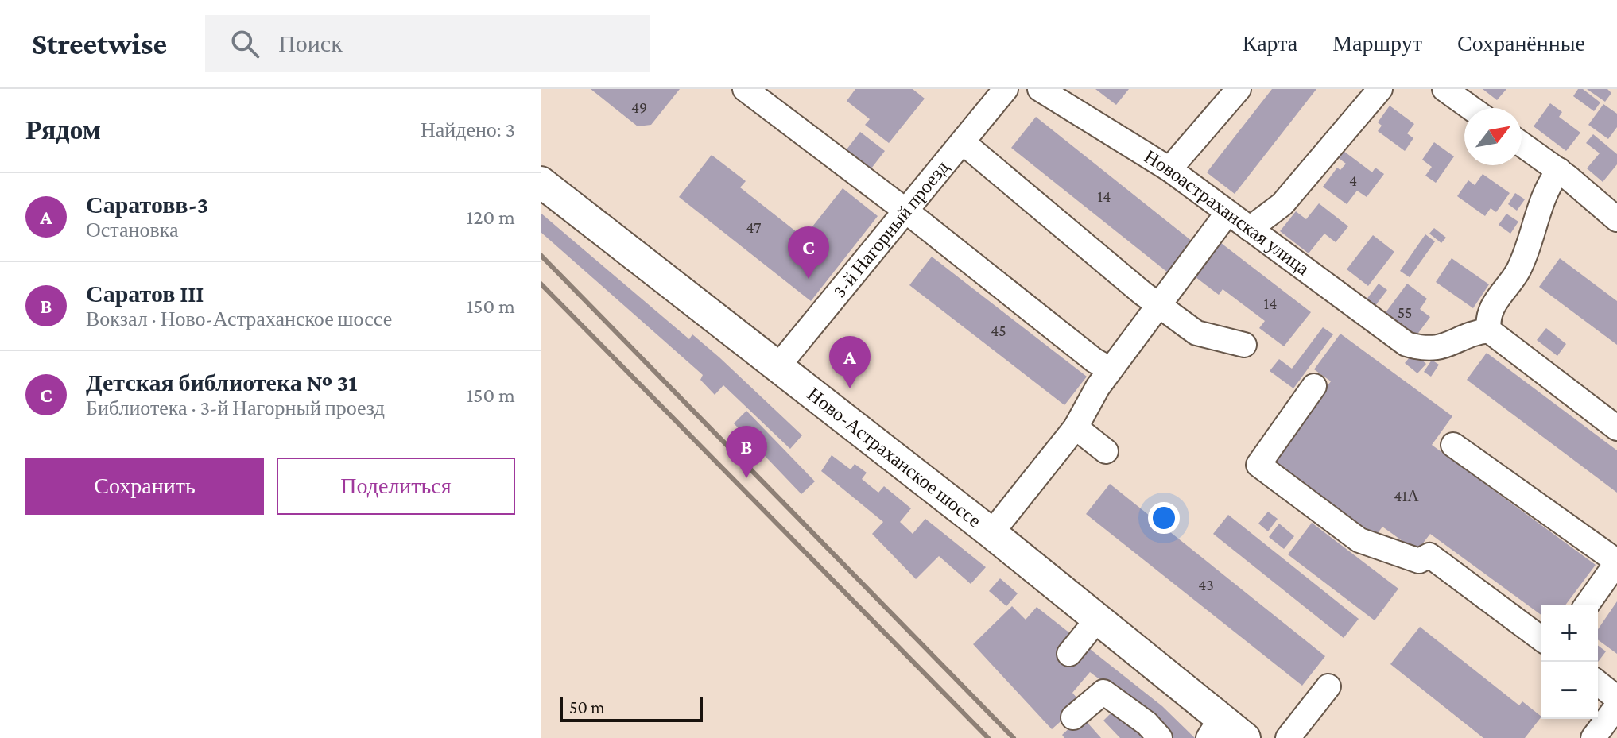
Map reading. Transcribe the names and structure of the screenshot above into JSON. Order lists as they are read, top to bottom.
{
  "streets": {
    "main road": ["Ново-Астраханское шоссе"],
    "street": ["Новоастраханская улица", "3-й Нагорный проезд"]
  },
  "crossings": [
    ["3-й Нагорный проезд", "Ново-Астраханское шоссе"]
  ],
  "house_numbers": [
    "49",
    "4",
    "14",
    "47",
    "14",
    "55",
    "45",
    "41А",
    "43"
  ],
  "scale_bar": "50 m",
  "north": "top right",
  "page": {
    "header": "Streetwise",
    "search": "Поиск",
    "nav": ["Карта", "Маршрут", "Сохранённые"],
    "heading": ["Рядом", "Найдено: 3"],
    "list": [
      {
        "mark": "A",
        "name": "Саратовв-3",
        "note": "Остановка",
        "value": "120 m"
      },
      {
        "mark": "B",
        "name": "Саратов III",
        "note": "Вокзал · Ново-Астраханское шоссе",
        "value": "150 m"
      },
      {
        "mark": "C",
        "name": "Детская библиотека № 31",
        "note": "Библиотека · 3-й Нагорный проезд",
        "value": "150 m"
      }
    ],
    "pins": ["C", "A", "B"],
    "buttons": ["Сохранить", "Поделиться"],
    "map_buttons": ["+", "−"],
    "scale": "50 m"
  }
}
